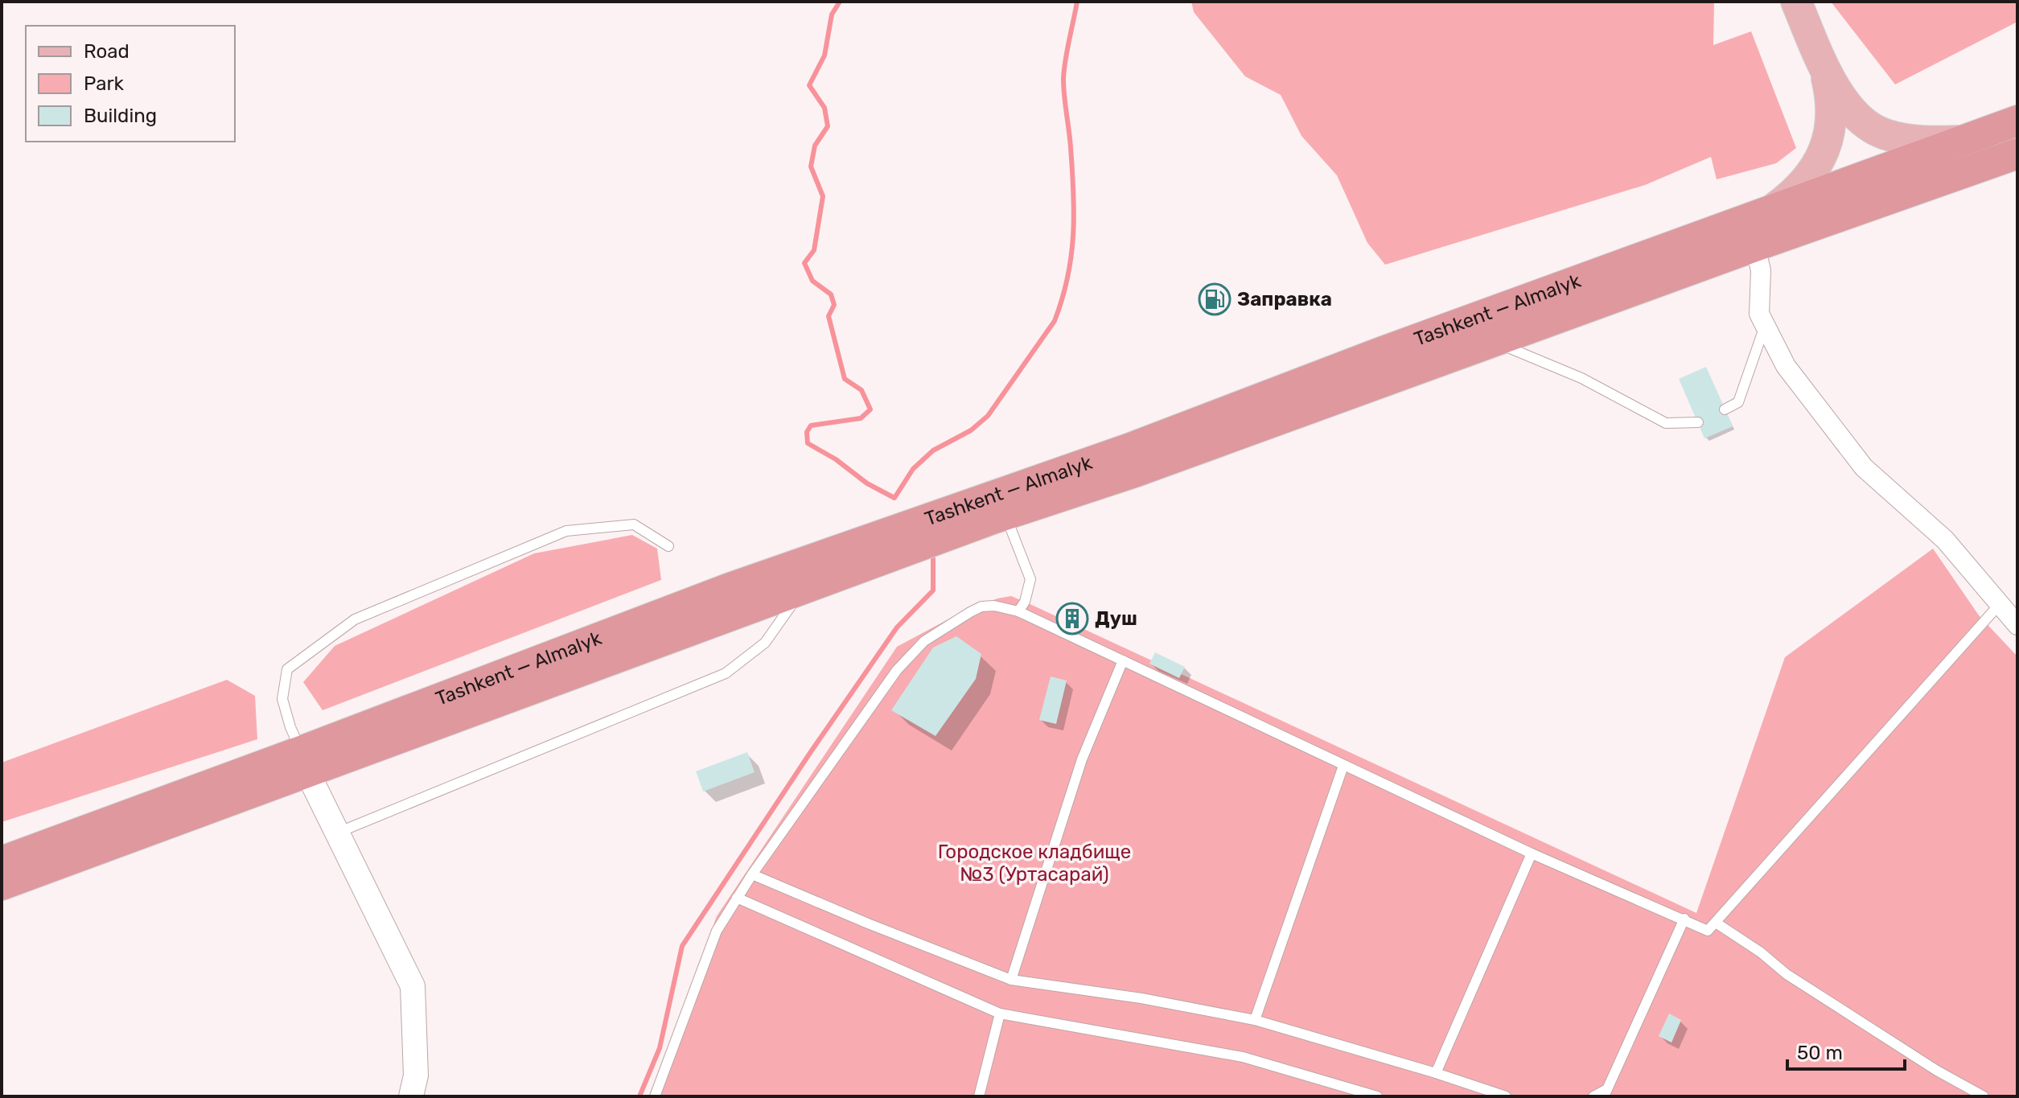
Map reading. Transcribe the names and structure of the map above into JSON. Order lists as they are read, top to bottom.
{
  "streets": {
    "highway": ["Tashkent — Almalyk"]
  },
  "parks": ["Городское кладбище №3 (Уртасарай)"],
  "places": {
    "fuel station": ["Заправка"],
    "building": ["Душ"]
  },
  "legend": ["Road", "Park", "Building"],
  "scale_bar": "50 m"
}
